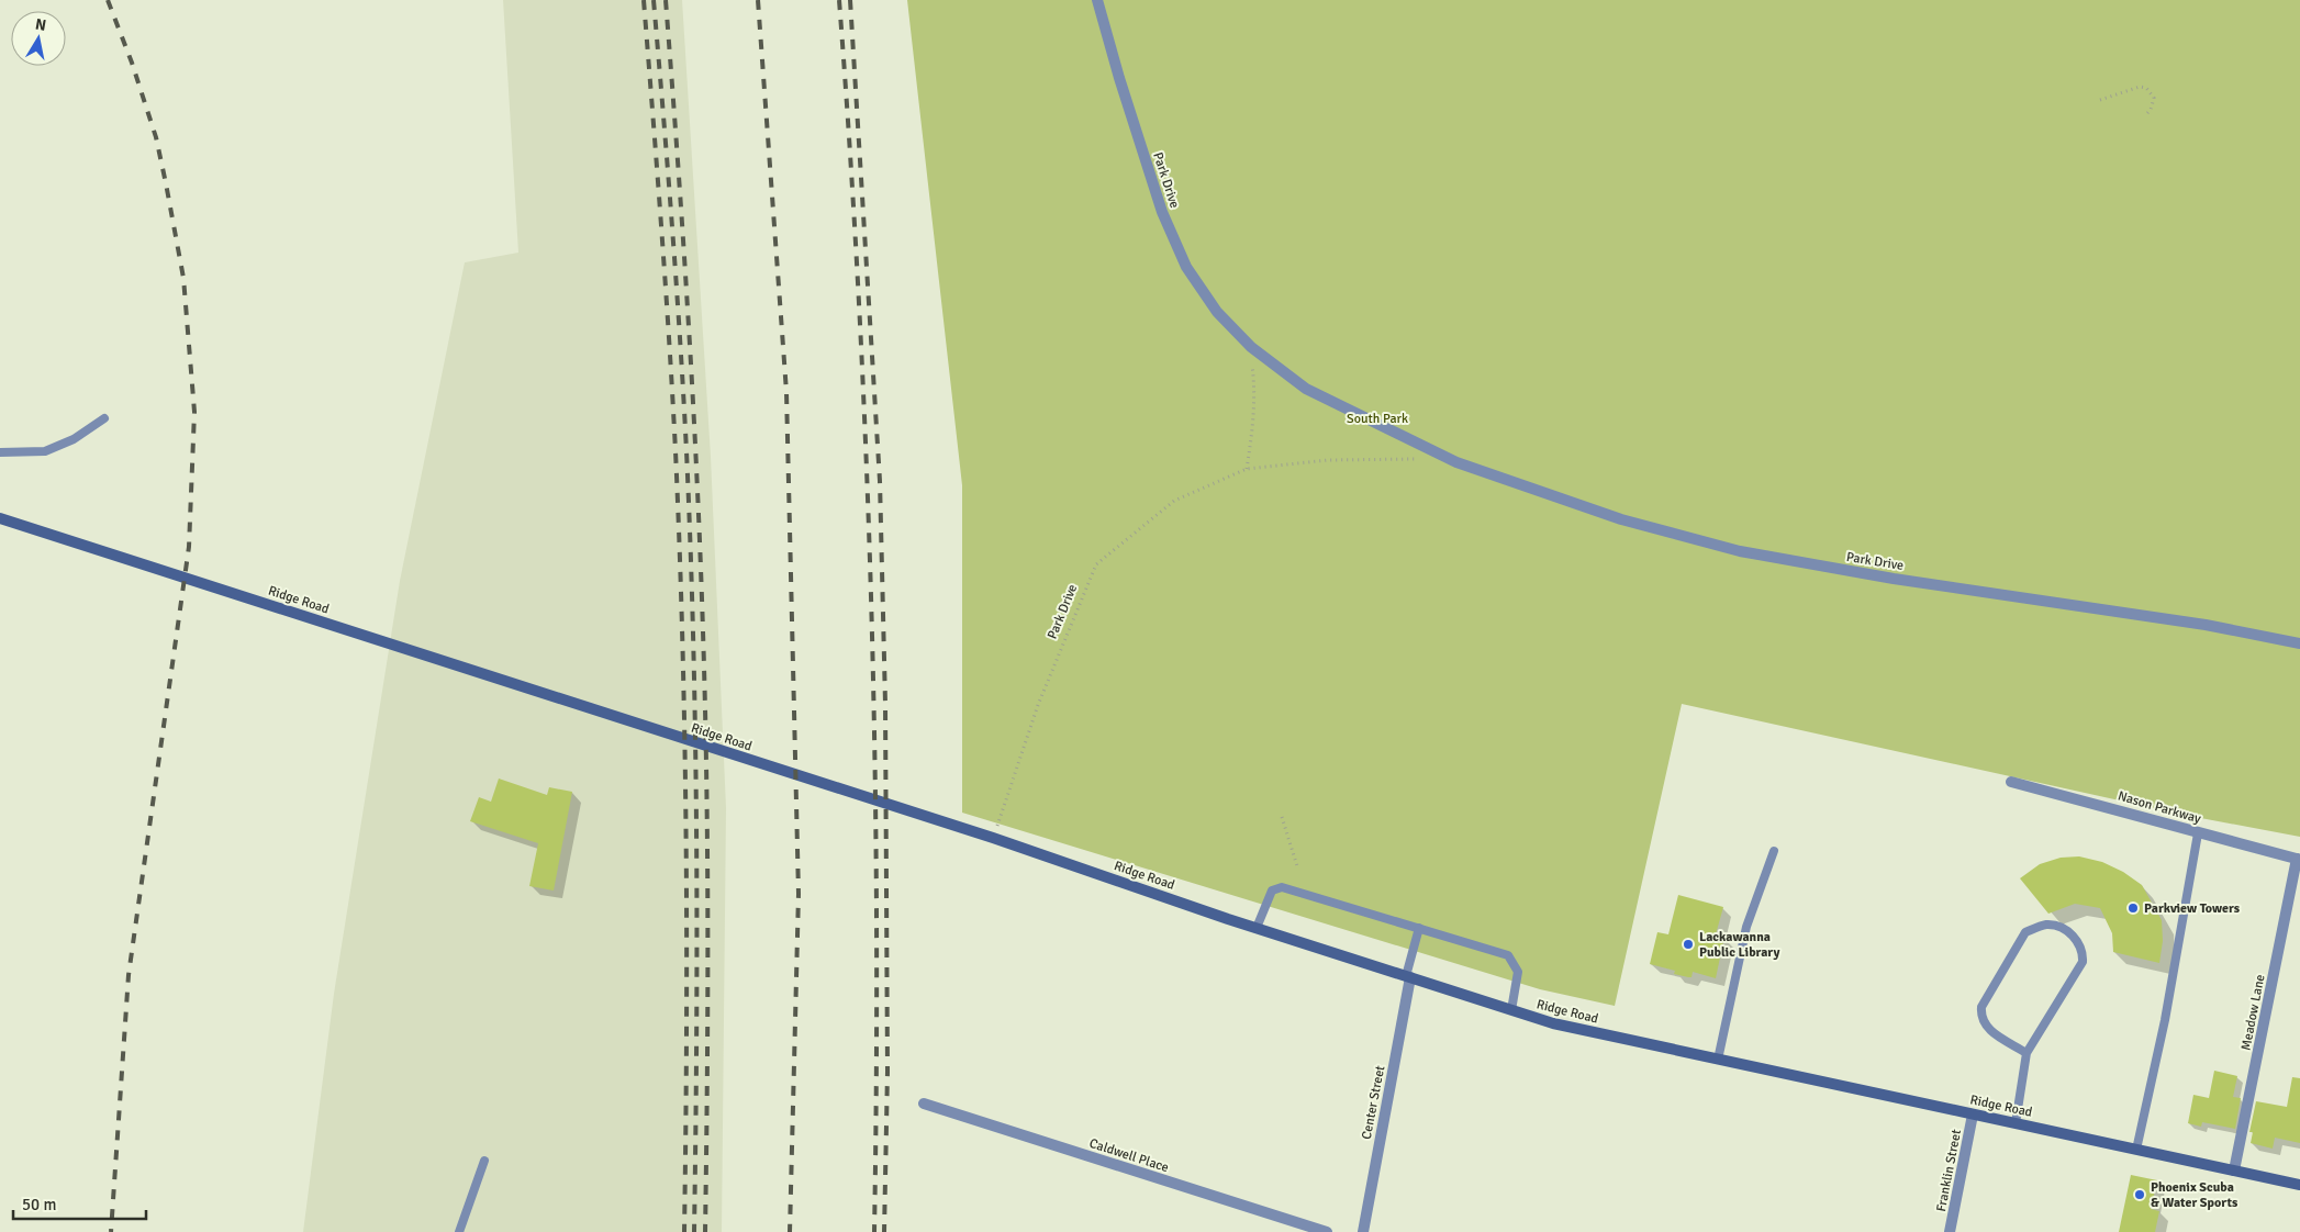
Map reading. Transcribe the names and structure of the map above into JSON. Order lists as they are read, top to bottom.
{
  "streets": {
    "main road": ["Ridge Road"],
    "street": [
      "Park Drive",
      "Nason Parkway",
      "Meadow Lane",
      "Center Street",
      "Caldwell Place",
      "Franklin Street"
    ]
  },
  "crossings": [
    ["Park Drive", "Ridge Road"],
    ["Ridge Road", "Meadow Lane"],
    ["Ridge Road", "Center Street"],
    ["Ridge Road", "Franklin Street"],
    ["Nason Parkway", "Meadow Lane"]
  ],
  "parks": ["South Park"],
  "places": ["Parkview Towers", "Lackawanna Public Library", "Phoenix Scuba & Water Sports"],
  "scale_bar": "50 m",
  "north": "top"
}
